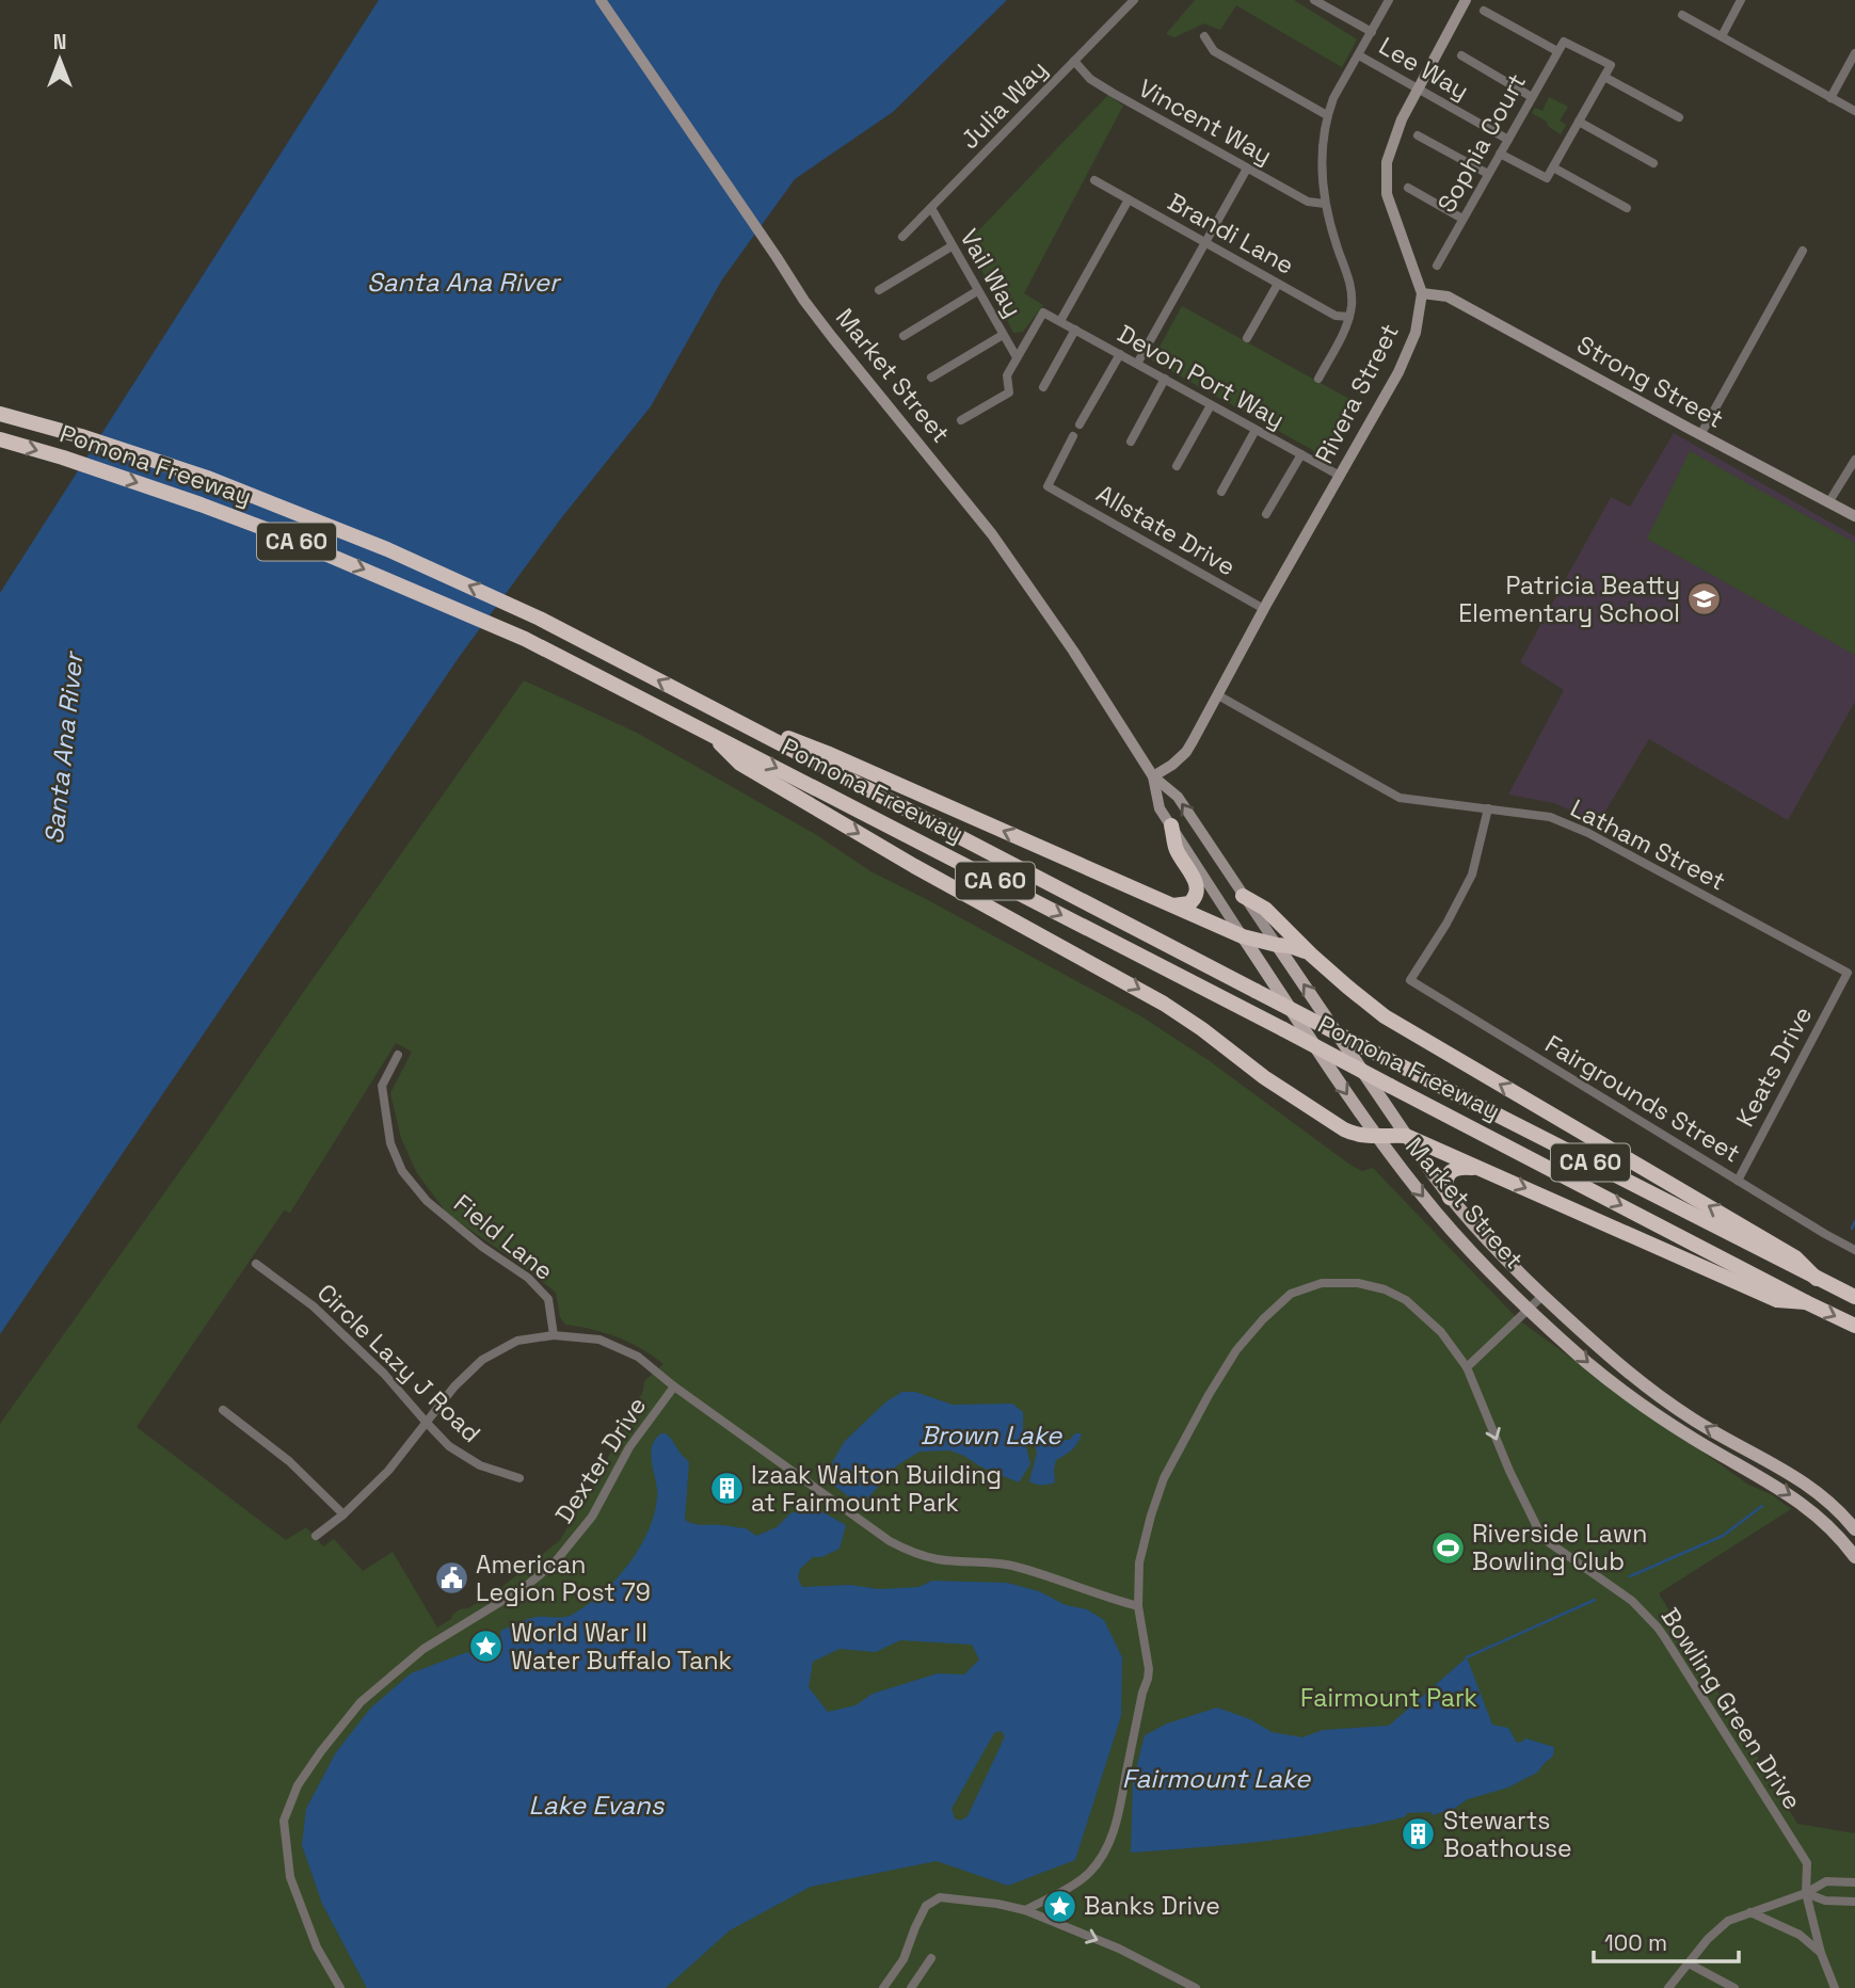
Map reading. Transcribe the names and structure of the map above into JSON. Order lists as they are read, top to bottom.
{
  "streets": {
    "highway": ["Pomona Freeway", "CA 60"],
    "main road": ["Market Street"],
    "street": [
      "Lee Way",
      "Julia Way",
      "Vincent Way",
      "Sophia Court",
      "Brandi Lane",
      "Vail Way",
      "Devon Port Way",
      "Strong Street",
      "Rivera Street",
      "Allstate Drive",
      "Latham Street",
      "Keats Drive",
      "Fairgrounds Street",
      "Field Lane",
      "Circle Lazy J Road",
      "Dexter Drive",
      "Bowling Green Drive"
    ]
  },
  "crossings": [
    ["Lee Way", "Sophia Court"],
    ["Lee Way", "Rivera Street"],
    ["Julia Way", "Vincent Way"],
    ["Julia Way", "Vail Way"],
    ["Vail Way", "Devon Port Way"],
    ["Market Street", "Rivera Street"],
    ["Devon Port Way", "Rivera Street"],
    ["Strong Street", "Rivera Street"],
    ["Rivera Street", "Allstate Drive"],
    ["Rivera Street", "Latham Street"],
    ["Latham Street", "Keats Drive"],
    ["Latham Street", "Fairgrounds Street"],
    ["Keats Drive", "Fairgrounds Street"],
    ["Dexter Drive", "Bowling Green Drive"]
  ],
  "one_way": ["Bowling Green Drive"],
  "water": [
    "Santa Ana River",
    "Brown Lake",
    "Fairmount Lake",
    "Lake Evans"
  ],
  "parks": ["Fairmount Park"],
  "places": {
    "school or university": ["Patricia Beatty Elementary School"],
    "building": ["Izaak Walton Building at Fairmount Park", "Stewarts Boathouse"],
    "sports": ["Riverside Lawn Bowling Club"],
    "public building": ["American Legion Post 79"],
    "place": ["World War II Water Buffalo Tank", "Banks Drive"]
  },
  "scale_bar": "100 m",
  "north": "top"
}
